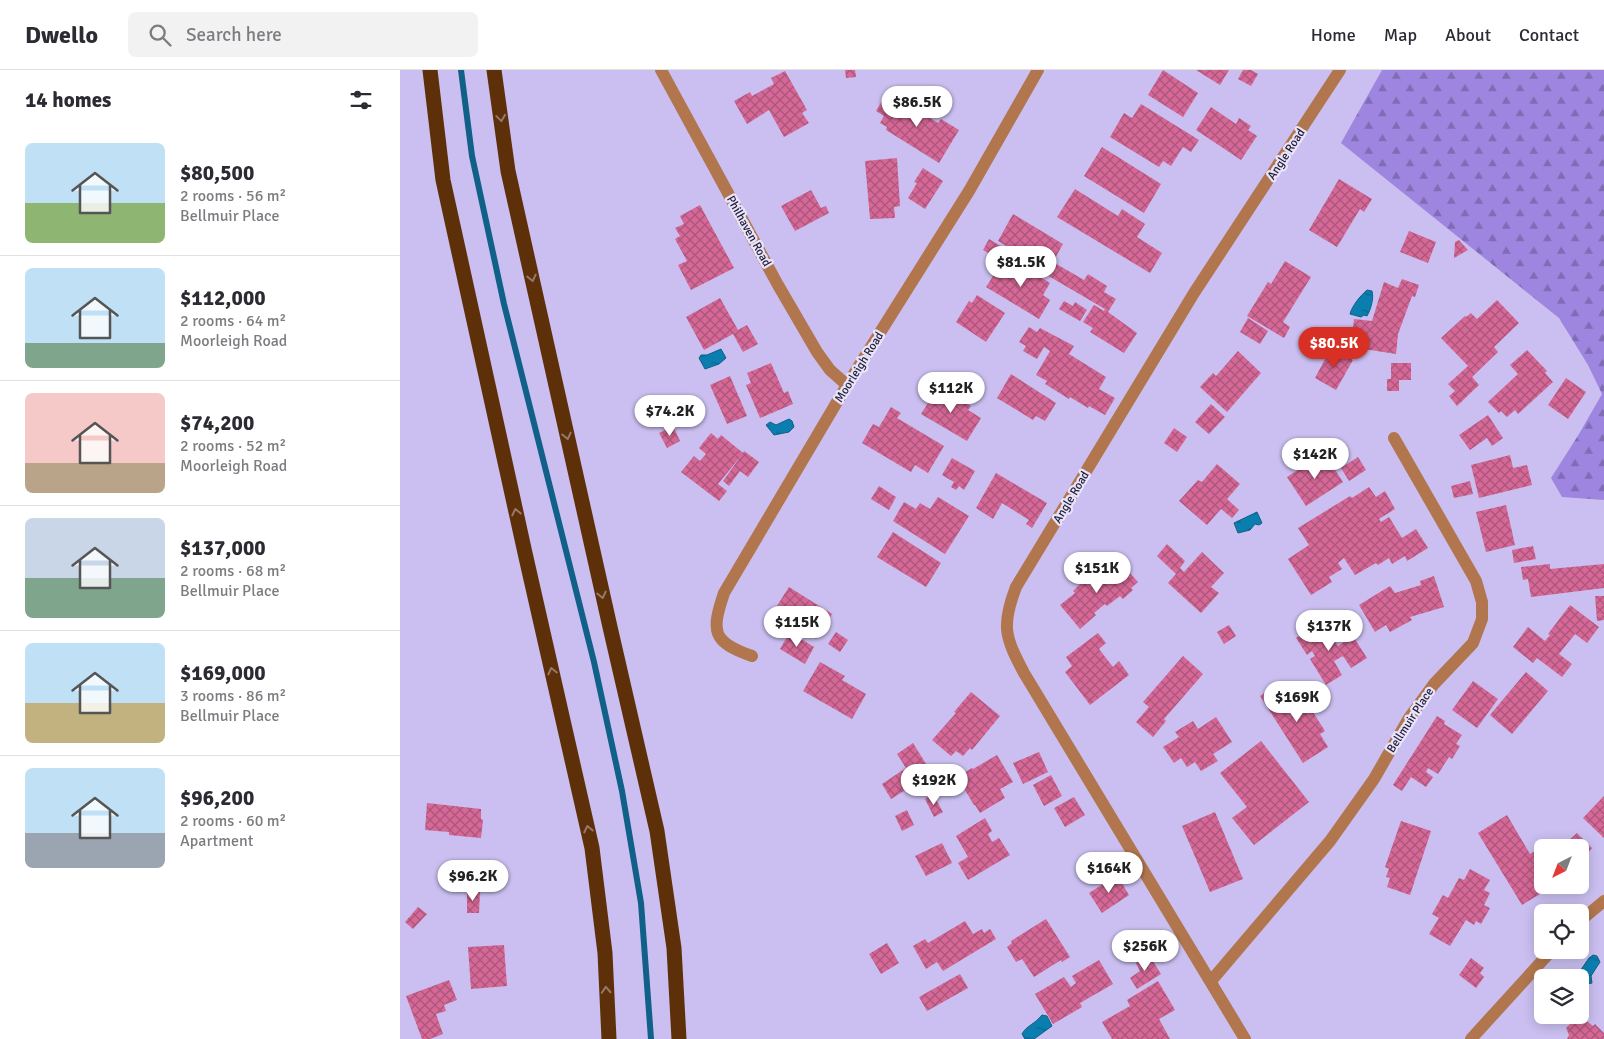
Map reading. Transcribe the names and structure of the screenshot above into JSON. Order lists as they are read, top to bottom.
{
  "streets": {
    "street": [
      "Angle Road",
      "Philhaven Road",
      "Moorleigh Road",
      "Bellmuir Place"
    ]
  },
  "crossings": [
    ["Angle Road", "Bellmuir Place"],
    ["Philhaven Road", "Moorleigh Road"]
  ],
  "north": "bottom left",
  "page": {
    "header": "Dwello",
    "search": "Search here",
    "nav": [
      "Home",
      "Map",
      "About",
      "Contact"
    ],
    "heading": "14 homes",
    "price": [
      "$86.5K",
      "$81.5K",
      "$80.5K",
      "$112K",
      "$74.2K",
      "$142K",
      "$151K",
      "$115K",
      "$137K",
      "$169K",
      "$192K",
      "$164K",
      "$96.2K",
      "$256K"
    ],
    "list": [
      {
        "name": "$80,500",
        "note": "2 rooms · 56 m² · Bellmuir Place"
      },
      {
        "name": "$112,000",
        "note": "2 rooms · 64 m² · Moorleigh Road"
      },
      {
        "name": "$74,200",
        "note": "2 rooms · 52 m² · Moorleigh Road"
      },
      {
        "name": "$137,000",
        "note": "2 rooms · 68 m² · Bellmuir Place"
      },
      {
        "name": "$169,000",
        "note": "3 rooms · 86 m² · Bellmuir Place"
      },
      {
        "name": "$96,200",
        "note": "2 rooms · 60 m² · Apartment"
      }
    ]
  }
}
